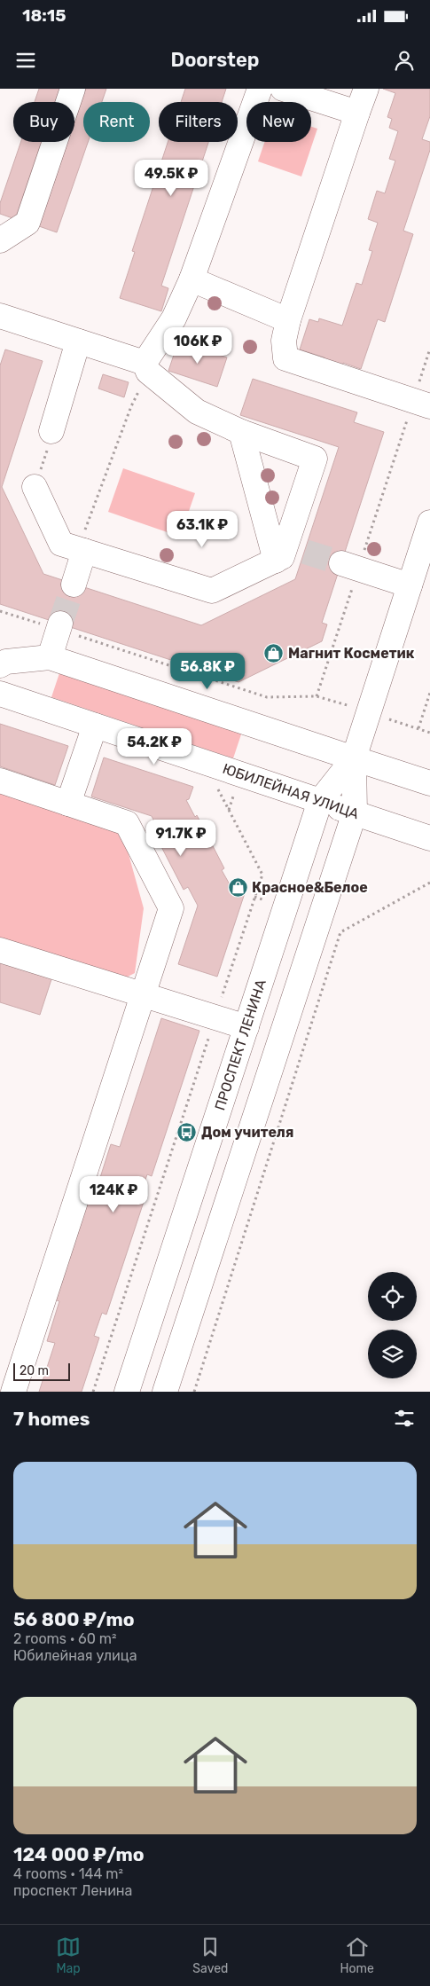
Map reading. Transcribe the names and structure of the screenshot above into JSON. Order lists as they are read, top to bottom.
{
  "streets": {
    "main road": ["ЮБИЛЕЙНАЯ УЛИЦА", "ПРОСПЕКТ ЛЕНИНА"]
  },
  "crossings": [
    ["ЮБИЛЕЙНАЯ УЛИЦА", "ПРОСПЕКТ ЛЕНИНА"]
  ],
  "places": {
    "shop": ["Магнит Косметик", "Красное&Белое"],
    "bus stop": ["Дом учителя"]
  },
  "scale_bar": "20 m",
  "page": {
    "status": "18:15",
    "header": "Doorstep",
    "chip": [
      "Buy",
      "Rent",
      "Filters",
      "New"
    ],
    "price": [
      "49.5K ₽",
      "106K ₽",
      "63.1K ₽",
      "56.8K ₽",
      "54.2K ₽",
      "91.7K ₽",
      "124K ₽"
    ],
    "scale": "20 m",
    "heading": "7 homes",
    "list": [
      {
        "name": "56 800 ₽/mo",
        "note": "2 rooms · 60 m² · Юбилейная улица"
      },
      {
        "name": "124 000 ₽/mo",
        "note": "4 rooms · 144 m² · проспект Ленина"
      }
    ],
    "tabs": ["Map", "Saved", "Home"]
  }
}
